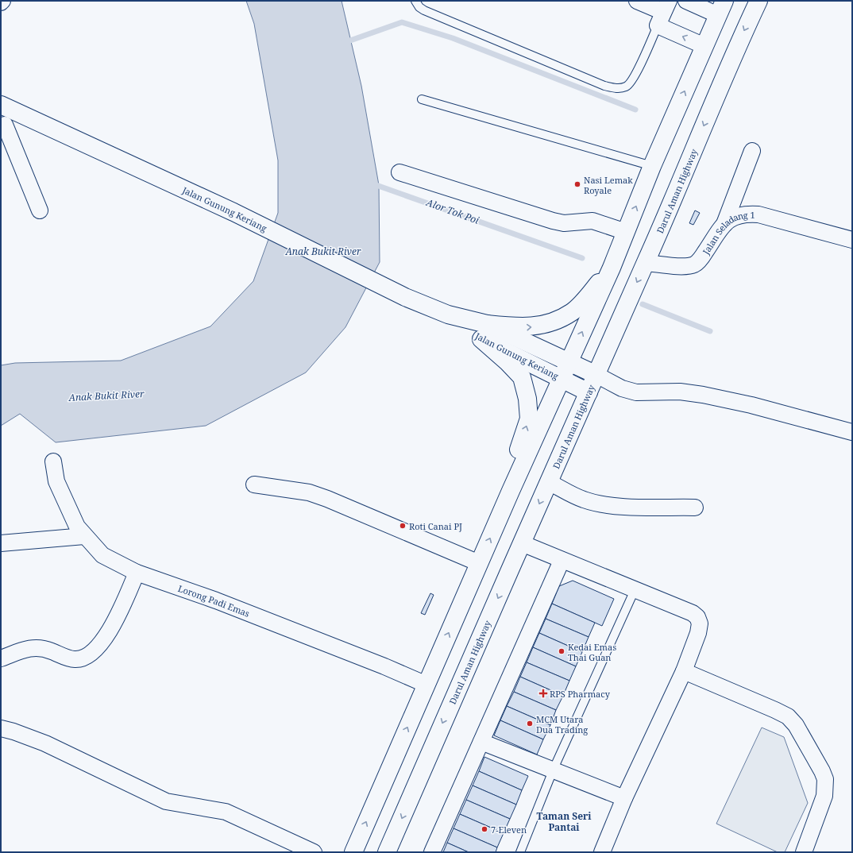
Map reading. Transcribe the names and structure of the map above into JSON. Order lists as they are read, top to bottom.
{
  "streets": {
    "main road": ["Darul Aman Highway", "Jalan Gunung Keriang"],
    "street": ["Jalan Seladang 1", "Lorong Padi Emas"]
  },
  "crossings": [
    ["Darul Aman Highway", "Jalan Gunung Keriang"],
    ["Darul Aman Highway", "Jalan Seladang 1"]
  ],
  "districts": ["Taman Seri Pantai"],
  "water": ["Alor Tok Poi", "Anak Bukit River"],
  "places": {
    "other": [
      "Nasi Lemak Royale",
      "Roti Canai PJ",
      "Kedai Emas Thai Guan",
      "MCM Utara Dua Trading",
      "7-Eleven"
    ],
    "health": ["RPS Pharmacy"]
  }
}
